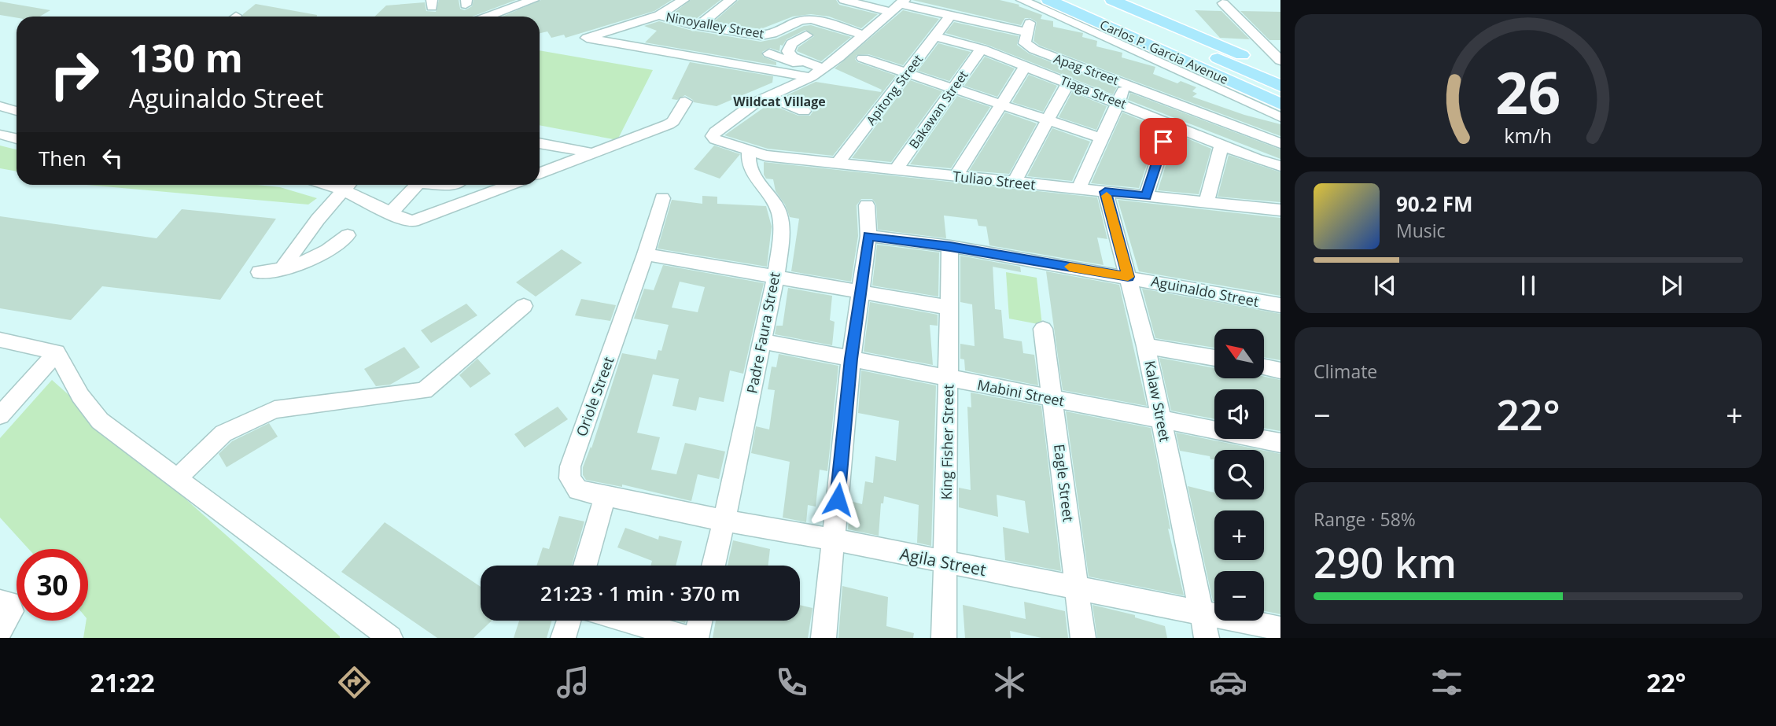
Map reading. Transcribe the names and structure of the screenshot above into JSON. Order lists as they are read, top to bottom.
{
  "streets": {
    "main road": ["Carlos P. Garcia Avenue"],
    "street": [
      "Ninoyalley Street",
      "Apag Street",
      "Apitong Street",
      "Tiaga Street",
      "Bakawan Street",
      "Tuliao Street",
      "Aguinaldo Street",
      "Padre Faura Street",
      "Mabini Street",
      "Oriole Street",
      "Kalaw Street",
      "King Fisher Street",
      "Eagle Street",
      "Agila Street"
    ]
  },
  "crossings": [
    ["Apag Street", "Apitong Street"],
    ["Apitong Street", "Tiaga Street"],
    ["Apitong Street", "Tuliao Street"],
    ["Tiaga Street", "Bakawan Street"],
    ["Bakawan Street", "Tuliao Street"],
    ["Tuliao Street", "Padre Faura Street"],
    ["Tuliao Street", "Kalaw Street"],
    ["Aguinaldo Street", "Kalaw Street"],
    ["Aguinaldo Street", "King Fisher Street"],
    ["Padre Faura Street", "Mabini Street"],
    ["Padre Faura Street", "Agila Street"],
    ["Mabini Street", "Kalaw Street"],
    ["Mabini Street", "King Fisher Street"],
    ["Mabini Street", "Eagle Street"],
    ["Oriole Street", "Agila Street"],
    ["Kalaw Street", "Agila Street"],
    ["King Fisher Street", "Agila Street"],
    ["Eagle Street", "Agila Street"]
  ],
  "districts": ["Wildcat Village"],
  "north": "top left",
  "page": {
    "turn": ["130 m", "Aguinaldo Street"],
    "then": "Then",
    "song": ["90.2 FM", "Music"],
    "tile": [
      "Climate",
      ["Range · 58%", "290 km"]
    ],
    "map_buttons": ["+", "−"],
    "heat": ["−", "22°", "+"],
    "limit": "30",
    "trip": "21:23 · 1 min · 370 m",
    "tabs": ["21:22", "22°"],
    "gauge": ["26", "km/h"]
  }
}
